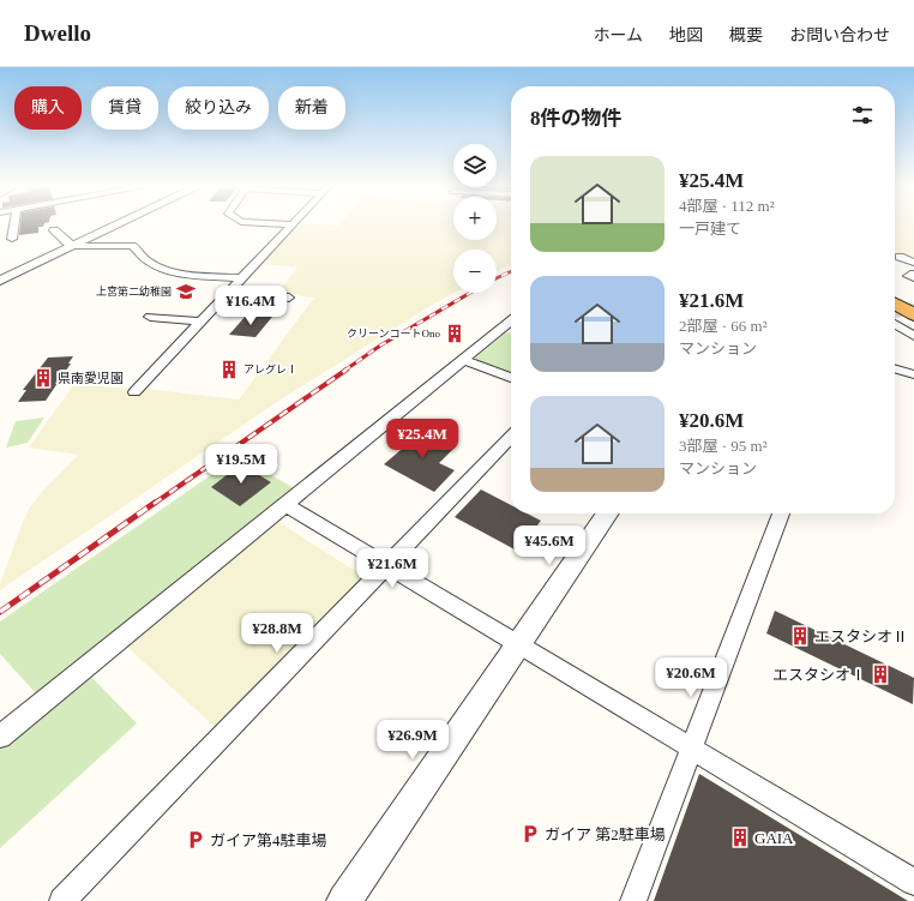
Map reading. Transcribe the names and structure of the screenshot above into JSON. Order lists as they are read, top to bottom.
{
  "places": {
    "school or university": ["上宮第二幼稚園"],
    "building": [
      "クリーンコートOno",
      "アレグレⅠ",
      "県南愛児園",
      "エスタシオⅡ",
      "エスタシオⅠ",
      "GAIA"
    ],
    "parking": ["ガイア 第2駐車場", "ガイア第4駐車場"]
  },
  "page": {
    "header": "Dwello",
    "nav": [
      "ホーム",
      "地図",
      "概要",
      "お問い合わせ"
    ],
    "chip": [
      "購入",
      "賃貸",
      "絞り込み",
      "新着"
    ],
    "heading": "8件の物件",
    "map_buttons": ["+", "−"],
    "list": [
      {
        "name": "¥25.4M",
        "note": "4部屋 · 112 m² · 一戸建て"
      },
      {
        "name": "¥21.6M",
        "note": "2部屋 · 66 m² · マンション"
      },
      {
        "name": "¥20.6M",
        "note": "3部屋 · 95 m² · マンション"
      }
    ],
    "price": [
      "¥16.4M",
      "¥25.4M",
      "¥19.5M",
      "¥45.6M",
      "¥21.6M",
      "¥28.8M",
      "¥20.6M",
      "¥26.9M"
    ]
  }
}
